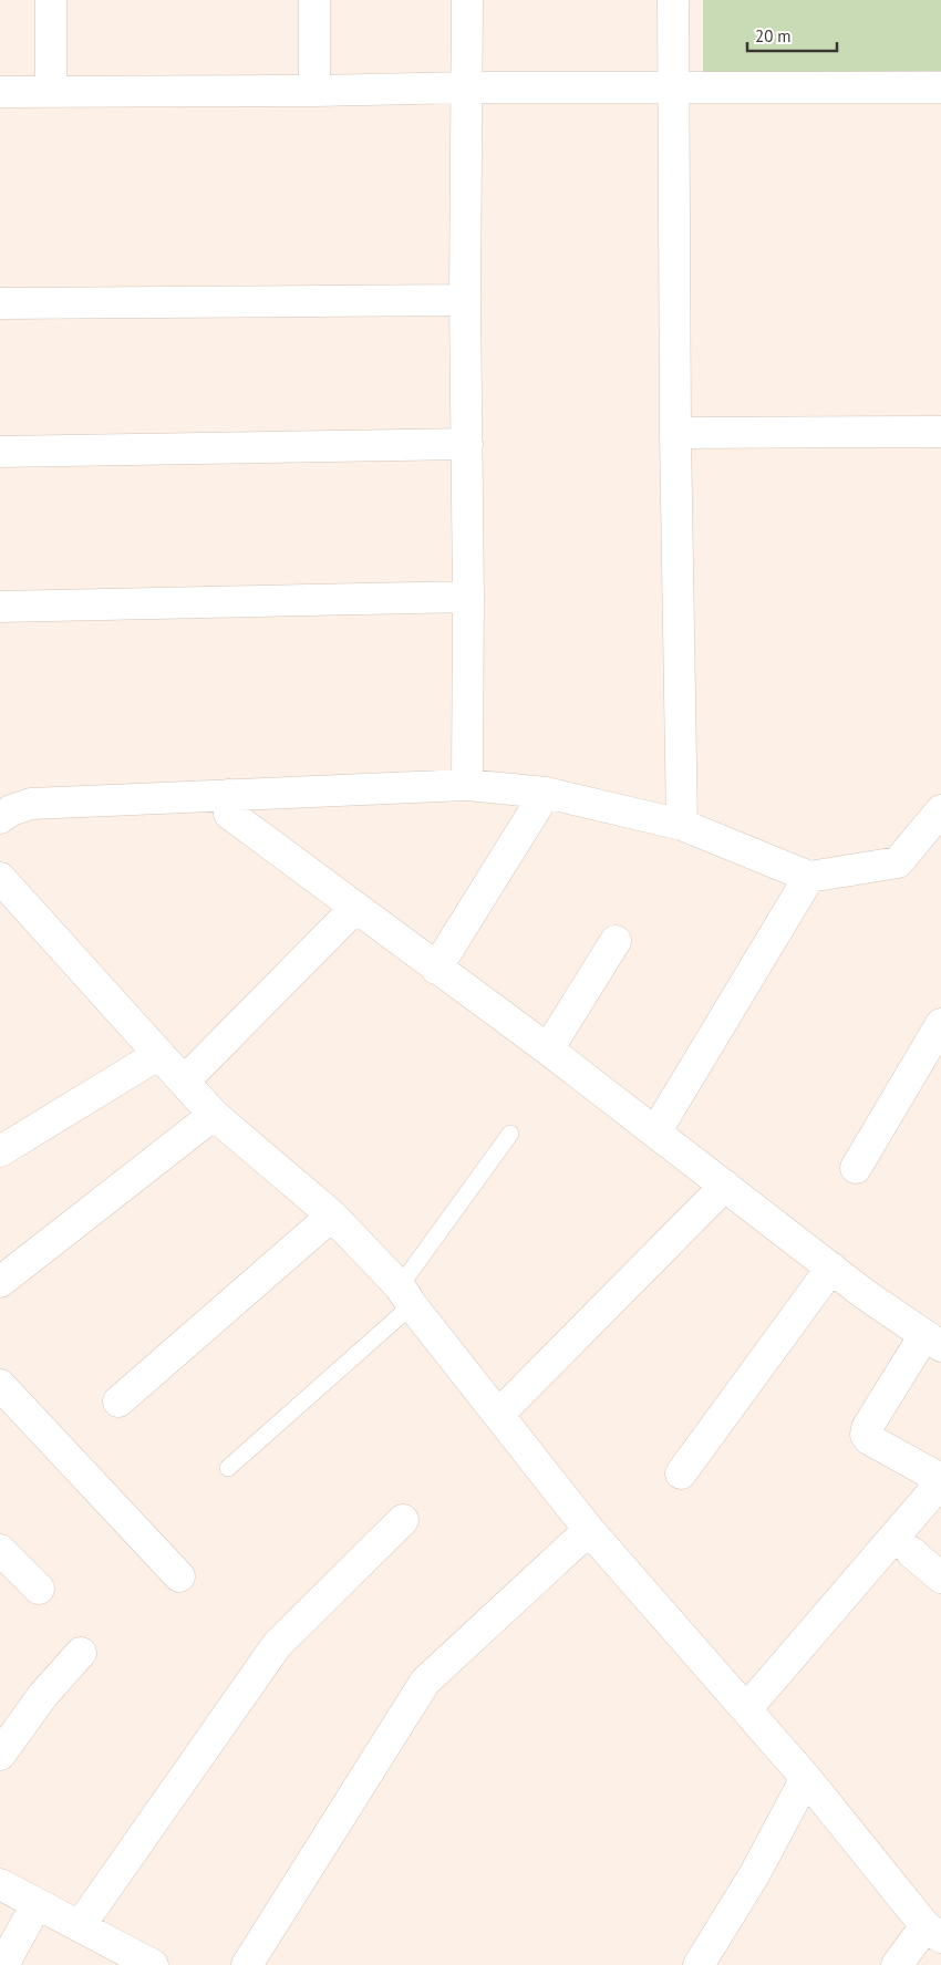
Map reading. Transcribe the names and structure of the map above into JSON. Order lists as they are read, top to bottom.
{
  "scale_bar": "20 m"
}
